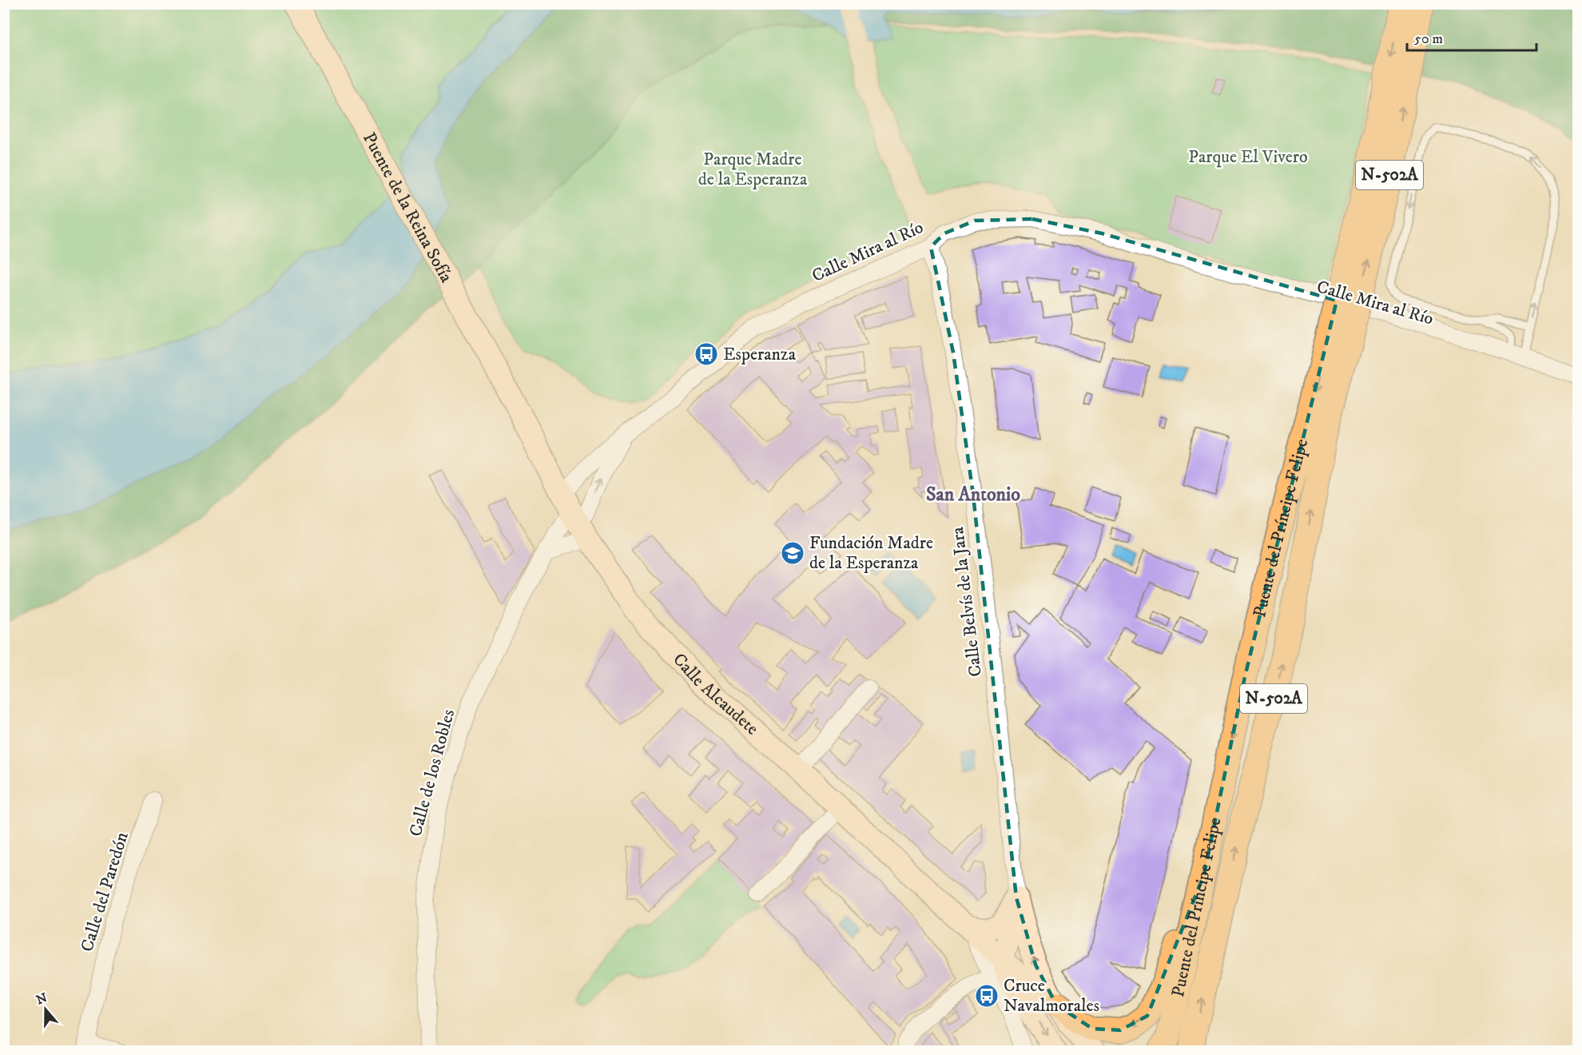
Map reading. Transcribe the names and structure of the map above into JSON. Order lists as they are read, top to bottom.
{
  "streets": {
    "main road": [
      "N-502A",
      "Puente de la Reina Sofía",
      "Puente del Príncipe Felipe",
      "Calle Alcaudete"
    ],
    "street": [
      "Calle Mira al Río",
      "Calle Belvís de la Jara",
      "Calle de los Robles",
      "Calle del Paredón"
    ]
  },
  "crossings": [
    ["Puente de la Reina Sofía", "Calle Alcaudete"],
    ["Calle Mira al Río", "Calle Belvís de la Jara"],
    ["Calle Mira al Río", "Calle Alcaudete"],
    ["Calle Mira al Río", "Calle de los Robles"],
    ["Calle Alcaudete", "Calle de los Robles"]
  ],
  "districts": ["San Antonio"],
  "parks": ["Parque El Vivero", "Parque Madre de la Esperanza"],
  "places": {
    "bus stop": ["Esperanza", "Cruce Navalmorales"],
    "school or university": ["Fundación Madre de la Esperanza"]
  },
  "scale_bar": "50 m",
  "north": "top"
}
